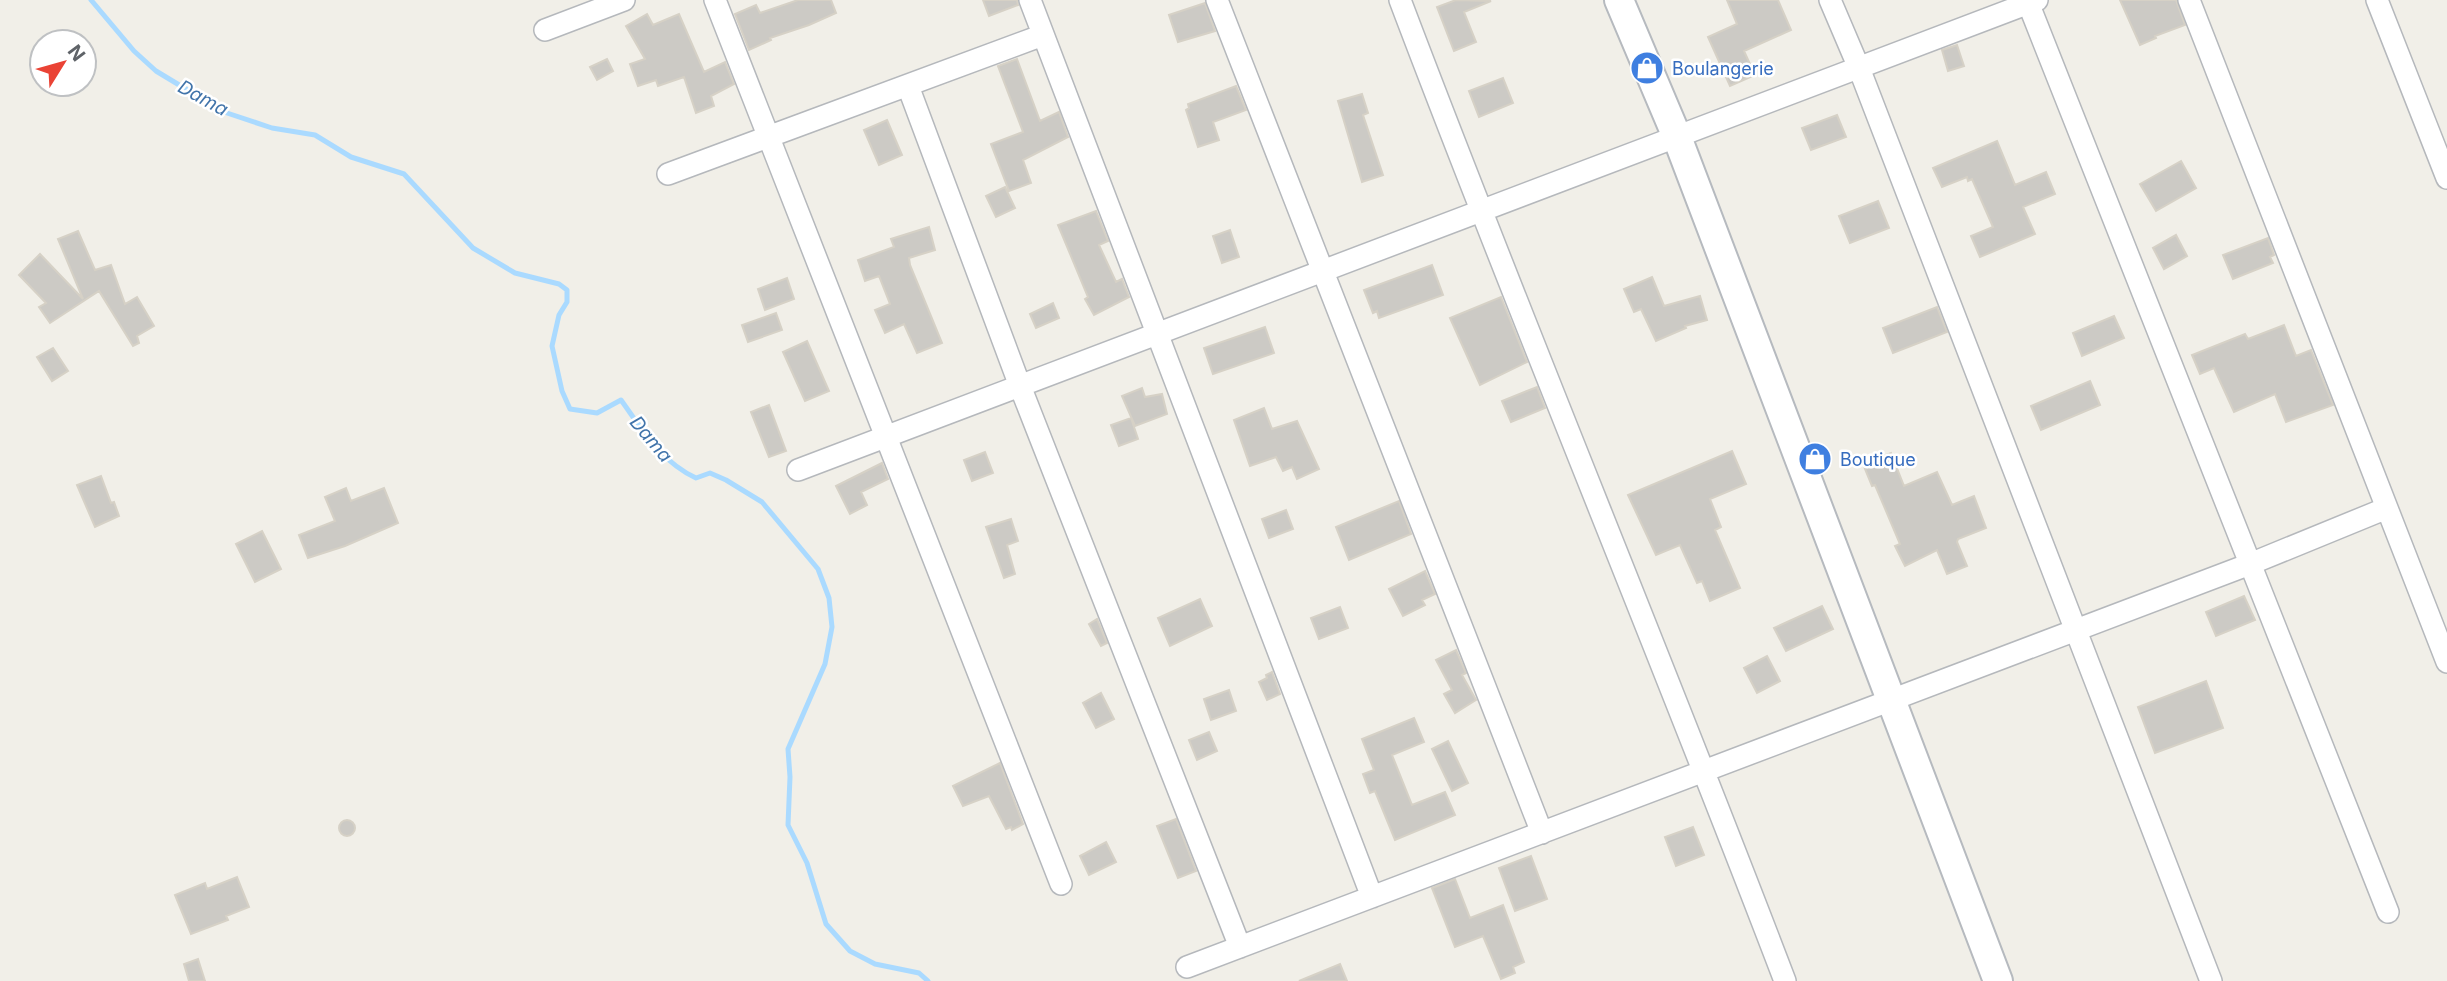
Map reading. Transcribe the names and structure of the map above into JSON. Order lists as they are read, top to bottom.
{
  "water": ["Dama"],
  "places": {
    "shop": ["Boulangerie", "Boutique"]
  },
  "north": "top right"
}
